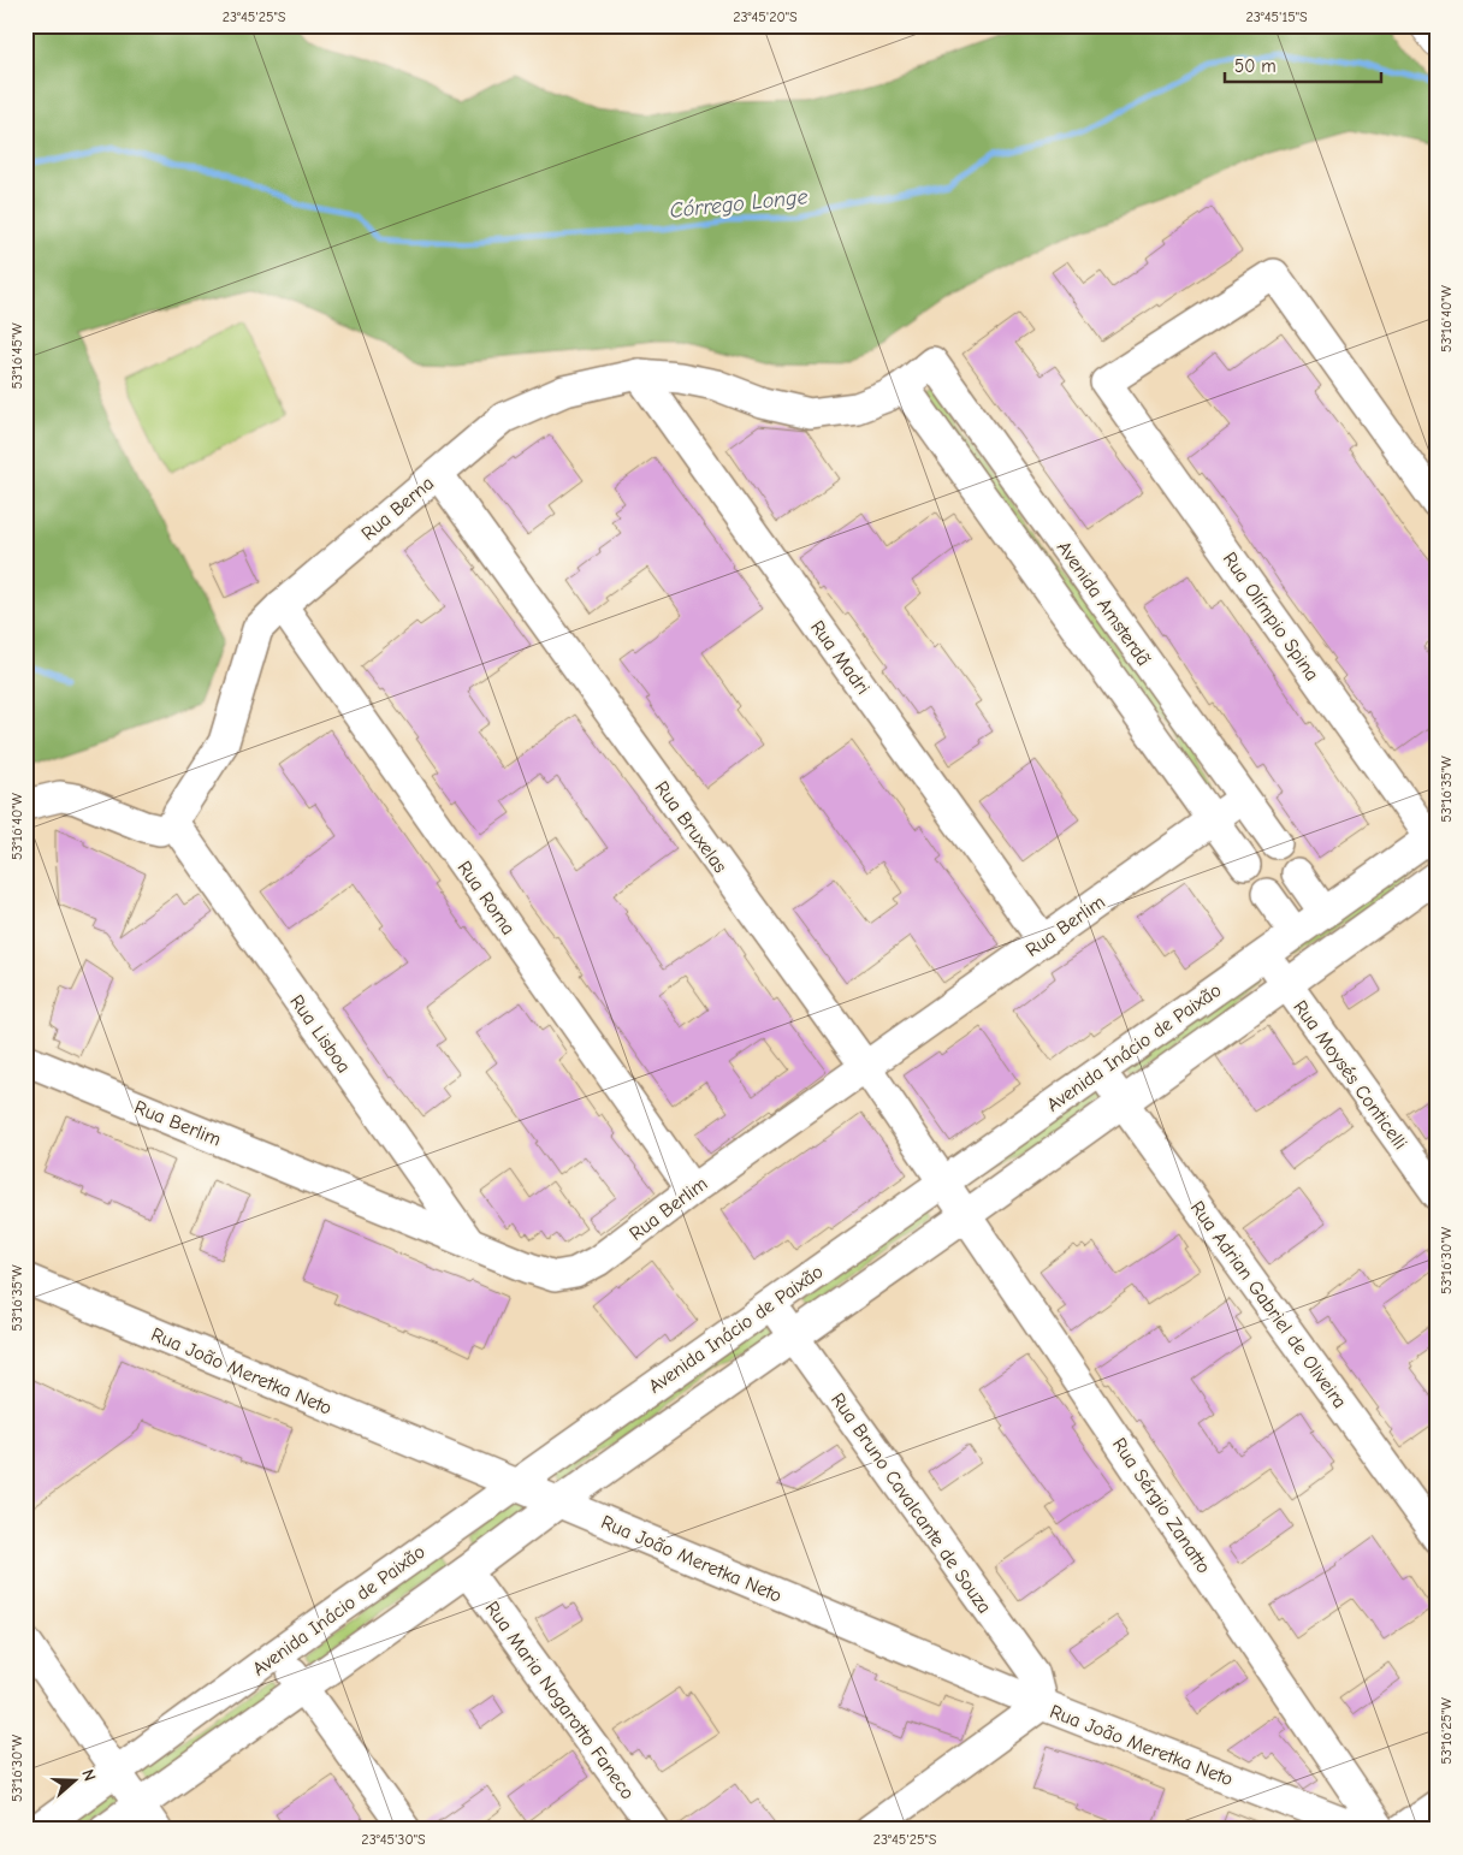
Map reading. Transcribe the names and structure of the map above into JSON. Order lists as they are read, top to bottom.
{
  "streets": {
    "street": [
      "Rua Berna",
      "Avenida Amsterdã",
      "Rua Olímpio Spina",
      "Rua Madri",
      "Rua Bruxelas",
      "Rua Roma",
      "Rua Berlim",
      "Rua Lisboa",
      "Avenida Inácio de Paixão",
      "Rua Moysés Conticelli",
      "Rua Adrian Gabriel de Oliveira",
      "Rua João Meretka Neto",
      "Rua Bruno Cavalcante de Souza",
      "Rua Sérgio Zanatto",
      "Rua Maria Nogarotto Faneco"
    ]
  },
  "crossings": [
    ["Rua Berna", "Avenida Amsterdã"],
    ["Rua Berna", "Rua Madri"],
    ["Rua Berna", "Rua Bruxelas"],
    ["Rua Berna", "Rua Roma"],
    ["Rua Berna", "Rua Lisboa"],
    ["Avenida Amsterdã", "Rua Berlim"],
    ["Rua Olímpio Spina", "Avenida Inácio de Paixão"],
    ["Rua Madri", "Rua Berlim"],
    ["Rua Bruxelas", "Rua Berlim"],
    ["Rua Bruxelas", "Avenida Inácio de Paixão"],
    ["Rua Bruxelas", "Rua Sérgio Zanatto"],
    ["Rua Roma", "Rua Berlim"],
    ["Rua Berlim", "Rua Lisboa"],
    ["Avenida Inácio de Paixão", "Rua Moysés Conticelli"],
    ["Avenida Inácio de Paixão", "Rua Adrian Gabriel de Oliveira"],
    ["Avenida Inácio de Paixão", "Rua João Meretka Neto"],
    ["Avenida Inácio de Paixão", "Rua Bruno Cavalcante de Souza"],
    ["Avenida Inácio de Paixão", "Rua Sérgio Zanatto"],
    ["Avenida Inácio de Paixão", "Rua Maria Nogarotto Faneco"],
    ["Rua João Meretka Neto", "Rua Bruno Cavalcante de Souza"]
  ],
  "water": ["Córrego Longe"],
  "scale_bar": "50 m",
  "north": "right",
  "coordinates": [
    "23°45'25\"S",
    "23°45'20\"S",
    "23°45'15\"S",
    "53°16'40\"W",
    "53°16'45\"W",
    "53°16'35\"W",
    "53°16'30\"W",
    "53°16'25\"W",
    "23°45'30\"S"
  ]
}
